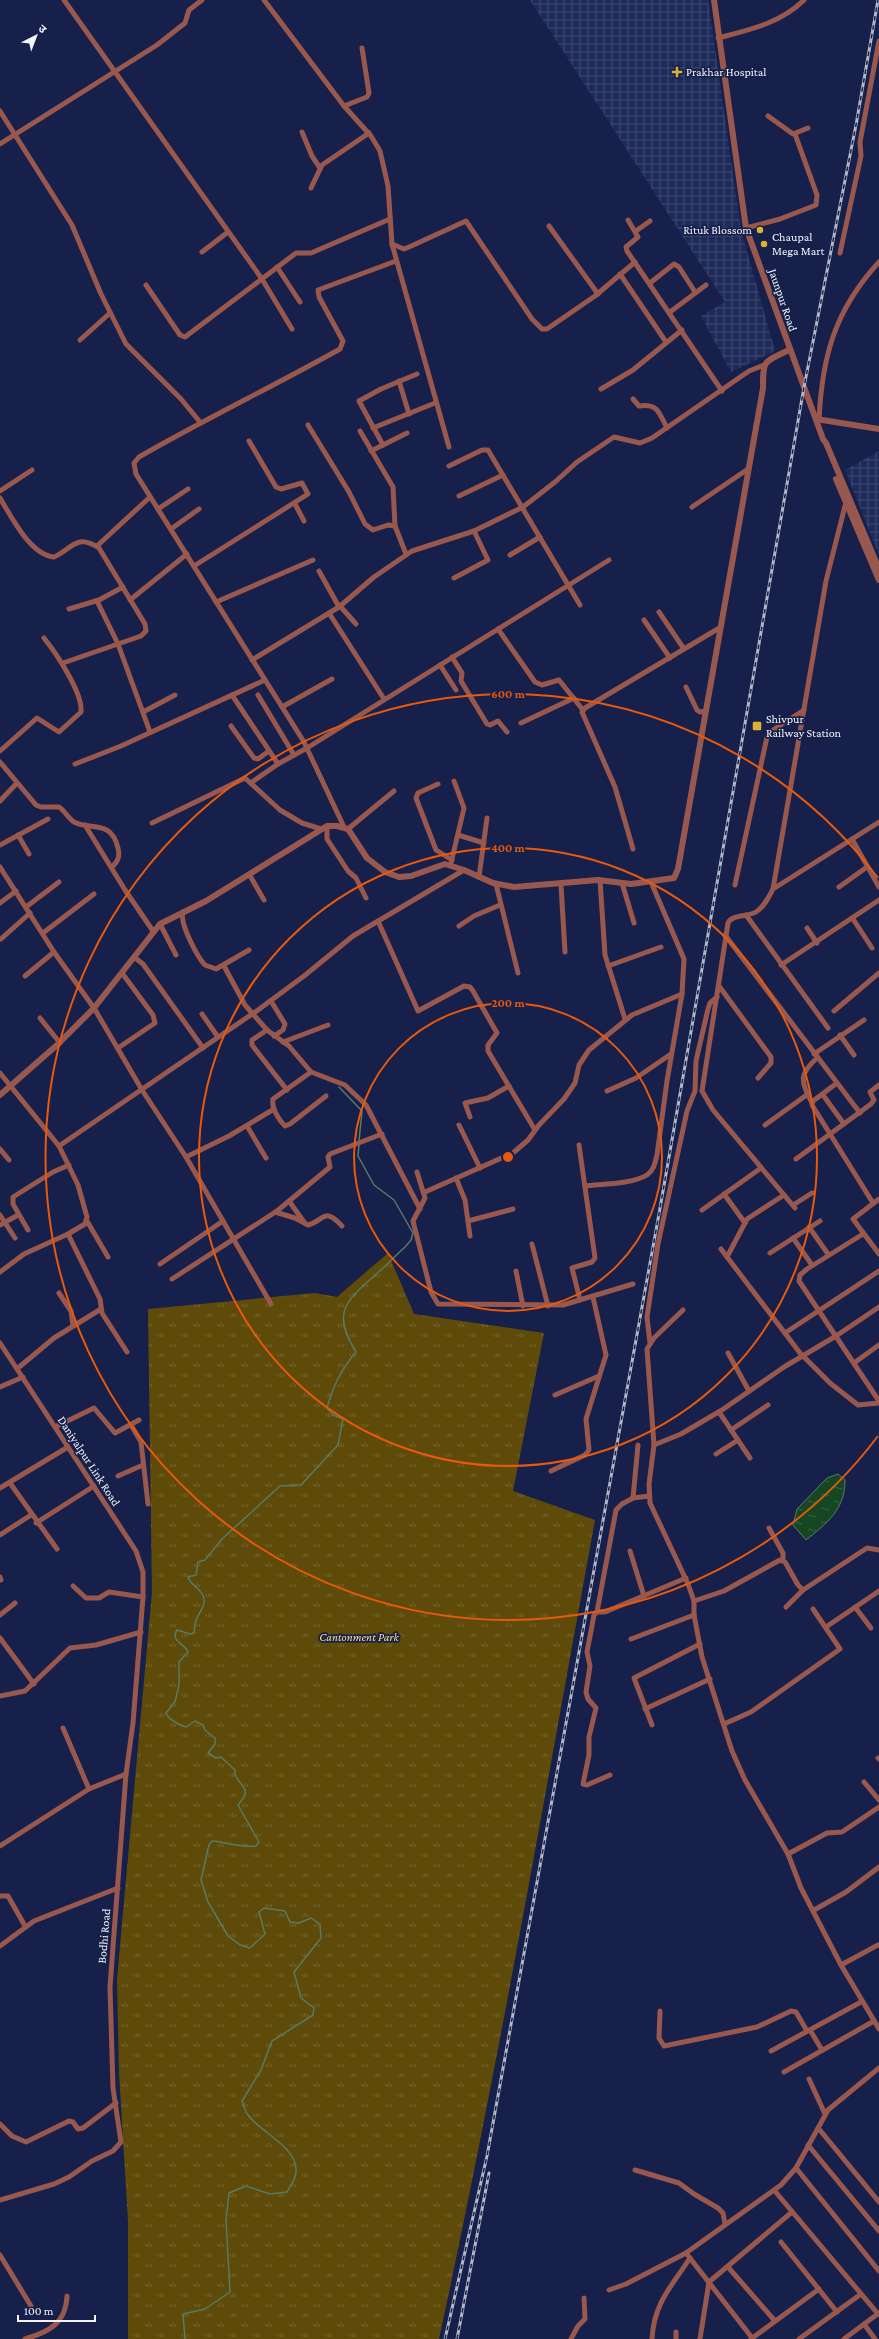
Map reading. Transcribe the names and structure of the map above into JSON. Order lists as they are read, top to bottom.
{
  "streets": {
    "street": ["Jaunpur Road", "Daniyalpur Link Road", "Bodhi Road"]
  },
  "crossings": [
    ["Daniyalpur Link Road", "Bodhi Road"]
  ],
  "parks": ["Cantonment Park"],
  "places": {
    "health": ["Prakhar Hospital"],
    "other": ["Rituk Blossom", "Chaupal Mega Mart"],
    "transit": ["Shivpur Railway Station"]
  },
  "scale_bar": "100 m",
  "north": "top right",
  "rings": ["600 m", "400 m", "200 m"]
}
